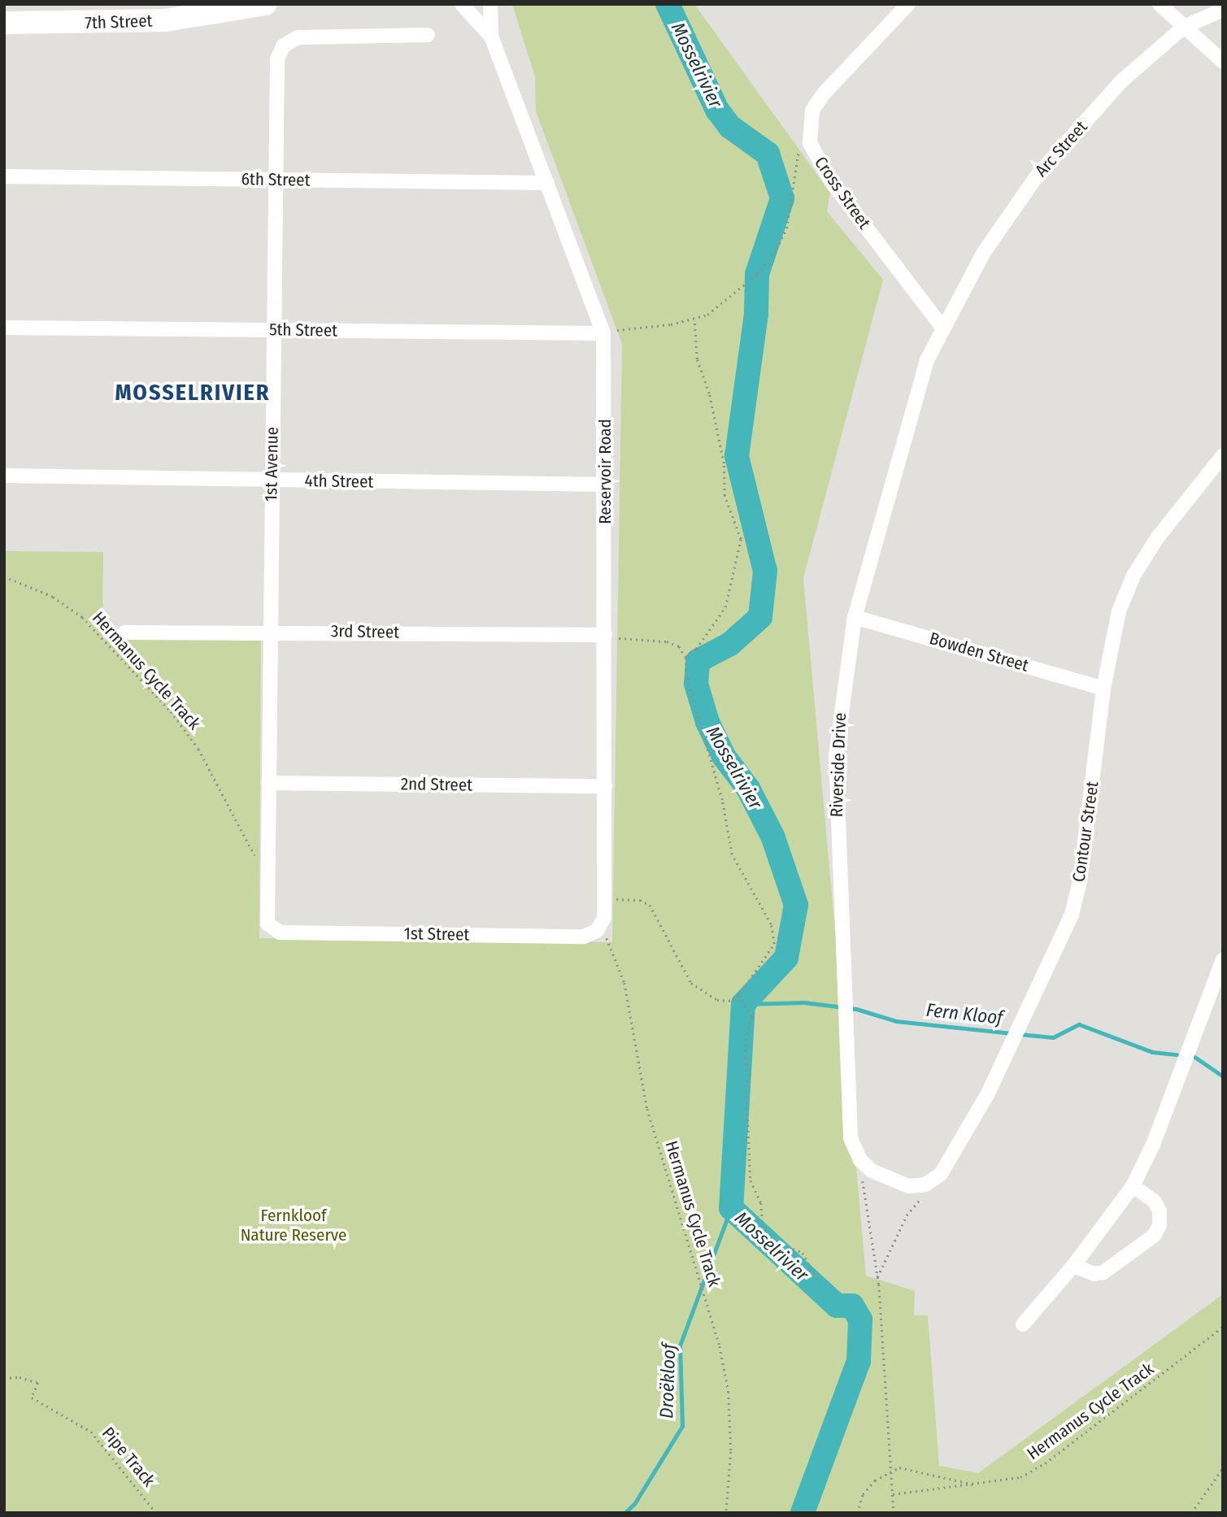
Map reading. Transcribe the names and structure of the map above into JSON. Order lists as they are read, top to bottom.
{
  "streets": {
    "main road": ["7th Street"],
    "street": [
      "Arc Street",
      "6th Street",
      "Cross Street",
      "5th Street",
      "1st Avenue",
      "Reservoir Road",
      "4th Street",
      "3rd Street",
      "Bowden Street",
      "Riverside Drive",
      "2nd Street",
      "Contour Street",
      "1st Street"
    ],
    "path": ["Hermanus Cycle Track", "Pipe Track"]
  },
  "crossings": [
    ["Arc Street", "Cross Street"],
    ["Arc Street", "Riverside Drive"],
    ["6th Street", "1st Avenue"],
    ["6th Street", "Reservoir Road"],
    ["Cross Street", "Riverside Drive"],
    ["5th Street", "1st Avenue"],
    ["5th Street", "Reservoir Road"],
    ["1st Avenue", "4th Street"],
    ["1st Avenue", "3rd Street"],
    ["1st Avenue", "Hermanus Cycle Track"],
    ["1st Avenue", "2nd Street"],
    ["1st Avenue", "1st Street"],
    ["Reservoir Road", "4th Street"],
    ["Reservoir Road", "3rd Street"],
    ["Reservoir Road", "Hermanus Cycle Track"],
    ["Reservoir Road", "2nd Street"],
    ["Reservoir Road", "1st Street"],
    ["Bowden Street", "Riverside Drive"],
    ["Bowden Street", "Contour Street"],
    ["Hermanus Cycle Track", "1st Street"],
    ["Riverside Drive", "Contour Street"]
  ],
  "districts": ["MOSSELRIVIER"],
  "water": ["Mosselrivier", "Fern Kloof", "Droëkloof"],
  "parks": ["Fernkloof Nature Reserve"]
}
